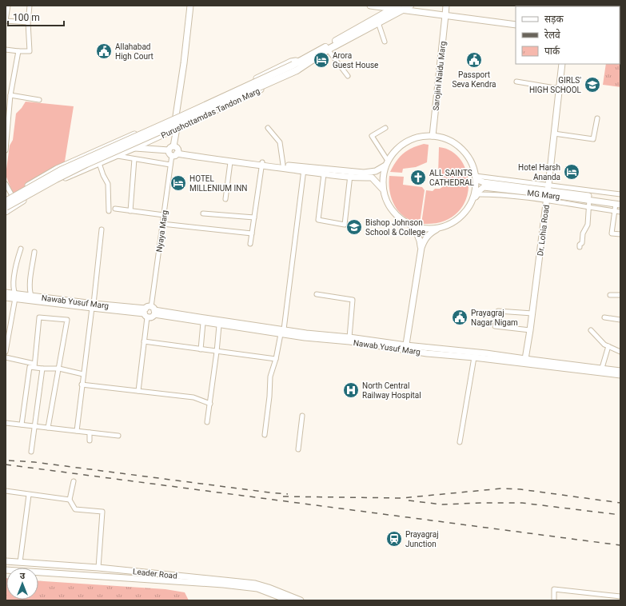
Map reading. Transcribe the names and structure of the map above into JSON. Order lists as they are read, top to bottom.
{
  "streets": {
    "main road": [
      "Sarojini Naidu Marg",
      "Purushottamdas Tandon Marg",
      "MG Marg",
      "Dr. Lohia Road",
      "Nawab Yusuf Marg",
      "Leader Road"
    ],
    "street": ["Nyaya Marg"]
  },
  "crossings": [
    ["Sarojini Naidu Marg", "MG Marg"],
    ["MG Marg", "Dr. Lohia Road"],
    ["Dr. Lohia Road", "Nawab Yusuf Marg"],
    ["Nyaya Marg", "Nawab Yusuf Marg"]
  ],
  "places": {
    "public building": ["Allahabad High Court", "Passport Seva Kendra", "Prayagraj Nagar Nigam"],
    "hotel": ["Arora Guest House", "Hotel Harsh Ananda", "HOTEL MILLENIUM INN"],
    "school or university": ["GIRLS' HIGH SCHOOL", "Bishop Johnson School & College"],
    "church": ["ALL SAINTS CATHEDRAL"],
    "hospital": ["North Central Railway Hospital"],
    "station": ["Prayagraj Junction"]
  },
  "legend": ["सड़क", "रेलवे", "पार्क"],
  "scale_bar": "100 m",
  "north": "top"
}
